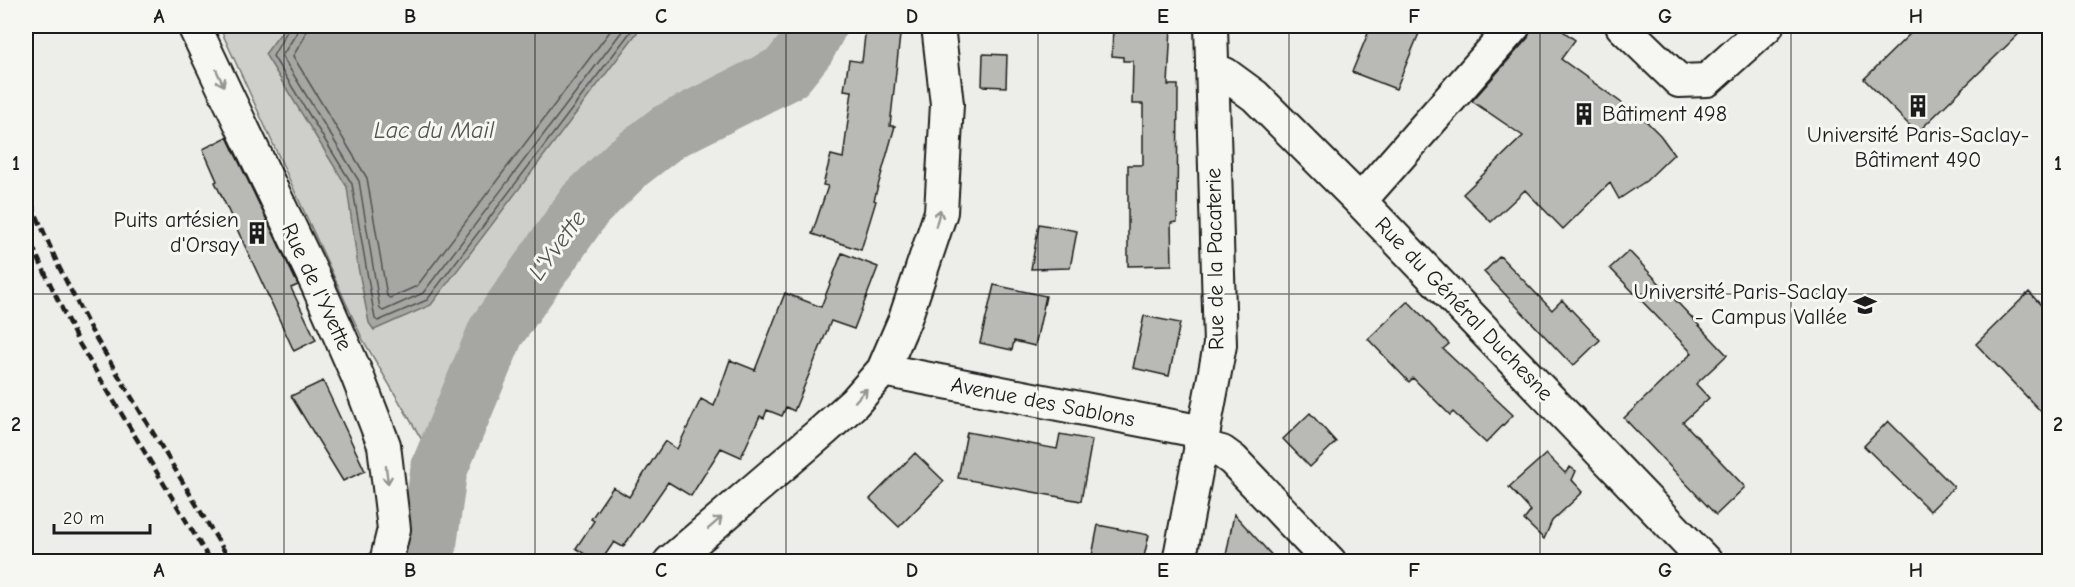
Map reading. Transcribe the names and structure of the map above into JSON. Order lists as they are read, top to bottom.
{
  "streets": {
    "street": [
      "Rue de la Pacaterie",
      "Rue de l'Yvette",
      "Rue du Général Duchesne",
      "Avenue des Sablons"
    ]
  },
  "crossings": [
    ["Rue de la Pacaterie", "Rue du Général Duchesne"],
    ["Rue de la Pacaterie", "Avenue des Sablons"]
  ],
  "one_way": ["Rue de l'Yvette"],
  "water": ["Lac du Mail", "L'Yvette"],
  "places": {
    "building": ["Université Paris-Saclay- Bâtiment 490", "Bâtiment 498", "Puits artésien d'Orsay"],
    "school or university": ["Université Paris-Saclay - Campus Vallée"]
  },
  "scale_bar": "20 m",
  "grid": {
    "columns": [
      "A",
      "B",
      "C",
      "D",
      "E",
      "F",
      "G",
      "H"
    ],
    "rows": ["1", "2"]
  }
}
